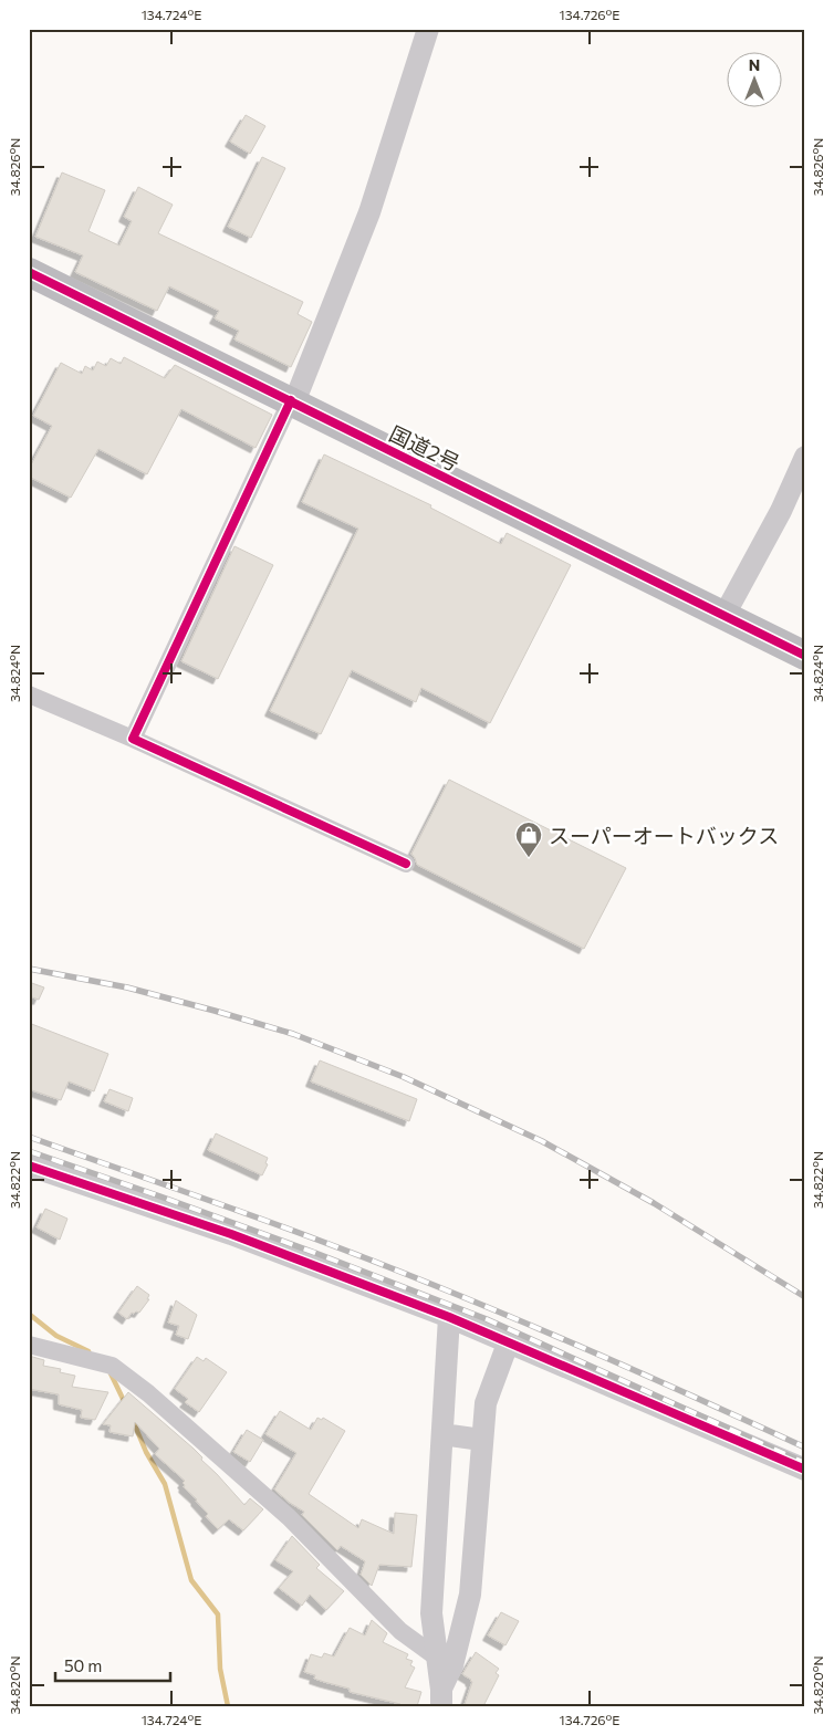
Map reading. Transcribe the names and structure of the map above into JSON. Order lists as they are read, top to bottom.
{
  "streets": {
    "highway": ["国道2号"]
  },
  "places": {
    "shop": ["スーパーオートバックス"]
  },
  "scale_bar": "50 m",
  "north": "top",
  "coordinates": [
    "134.724°E",
    "134.726°E",
    "34.826°N",
    "34.824°N",
    "34.822°N",
    "34.820°N"
  ]
}
